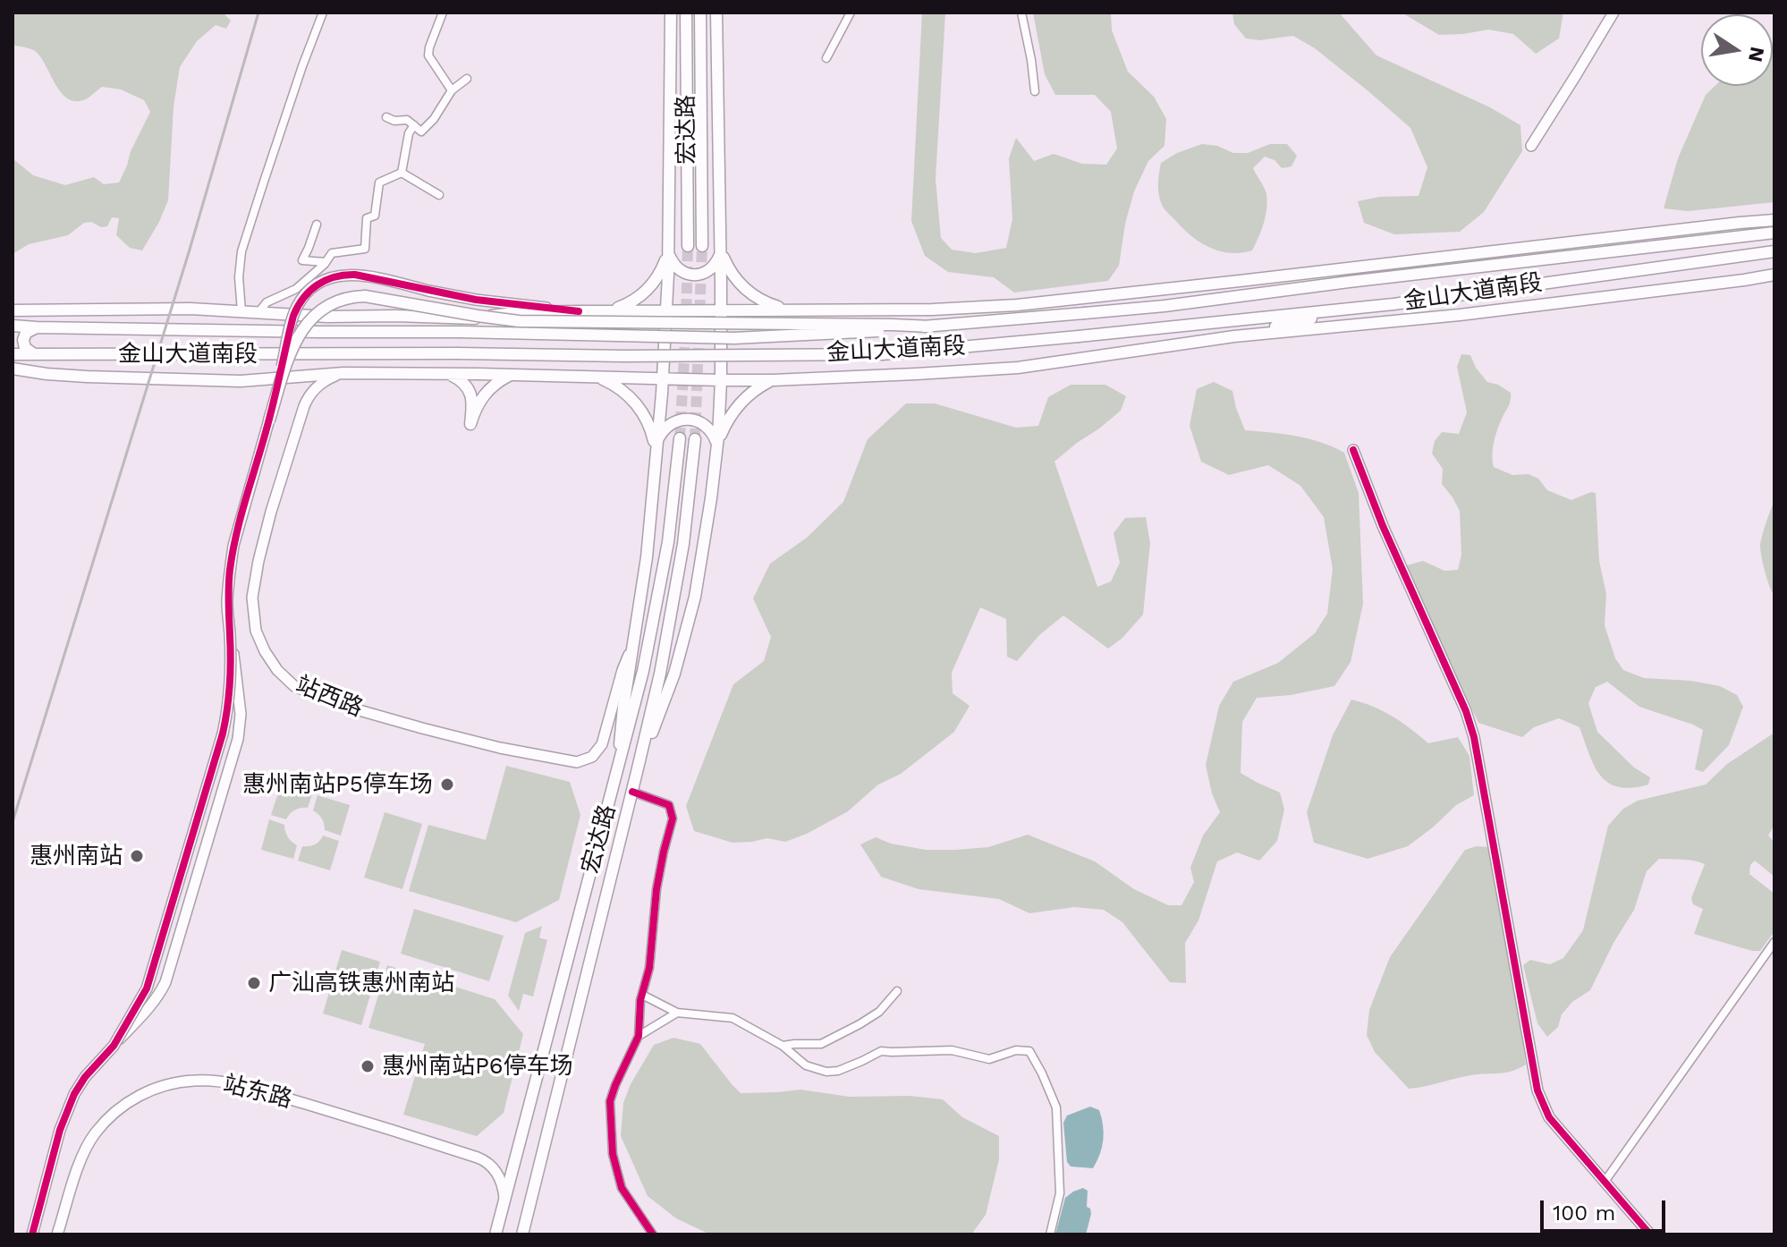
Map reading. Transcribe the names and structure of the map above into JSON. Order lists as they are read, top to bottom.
{
  "streets": {
    "main road": ["宏达路", "金山大道南段"],
    "street": ["站西路", "站东路"]
  },
  "crossings": [
    ["宏达路", "站东路"]
  ],
  "places": [
    "惠州南站P5停车场",
    "惠州南站",
    "广汕高铁惠州南站",
    "惠州南站P6停车场"
  ],
  "scale_bar": "100 m",
  "north": "right"
}
